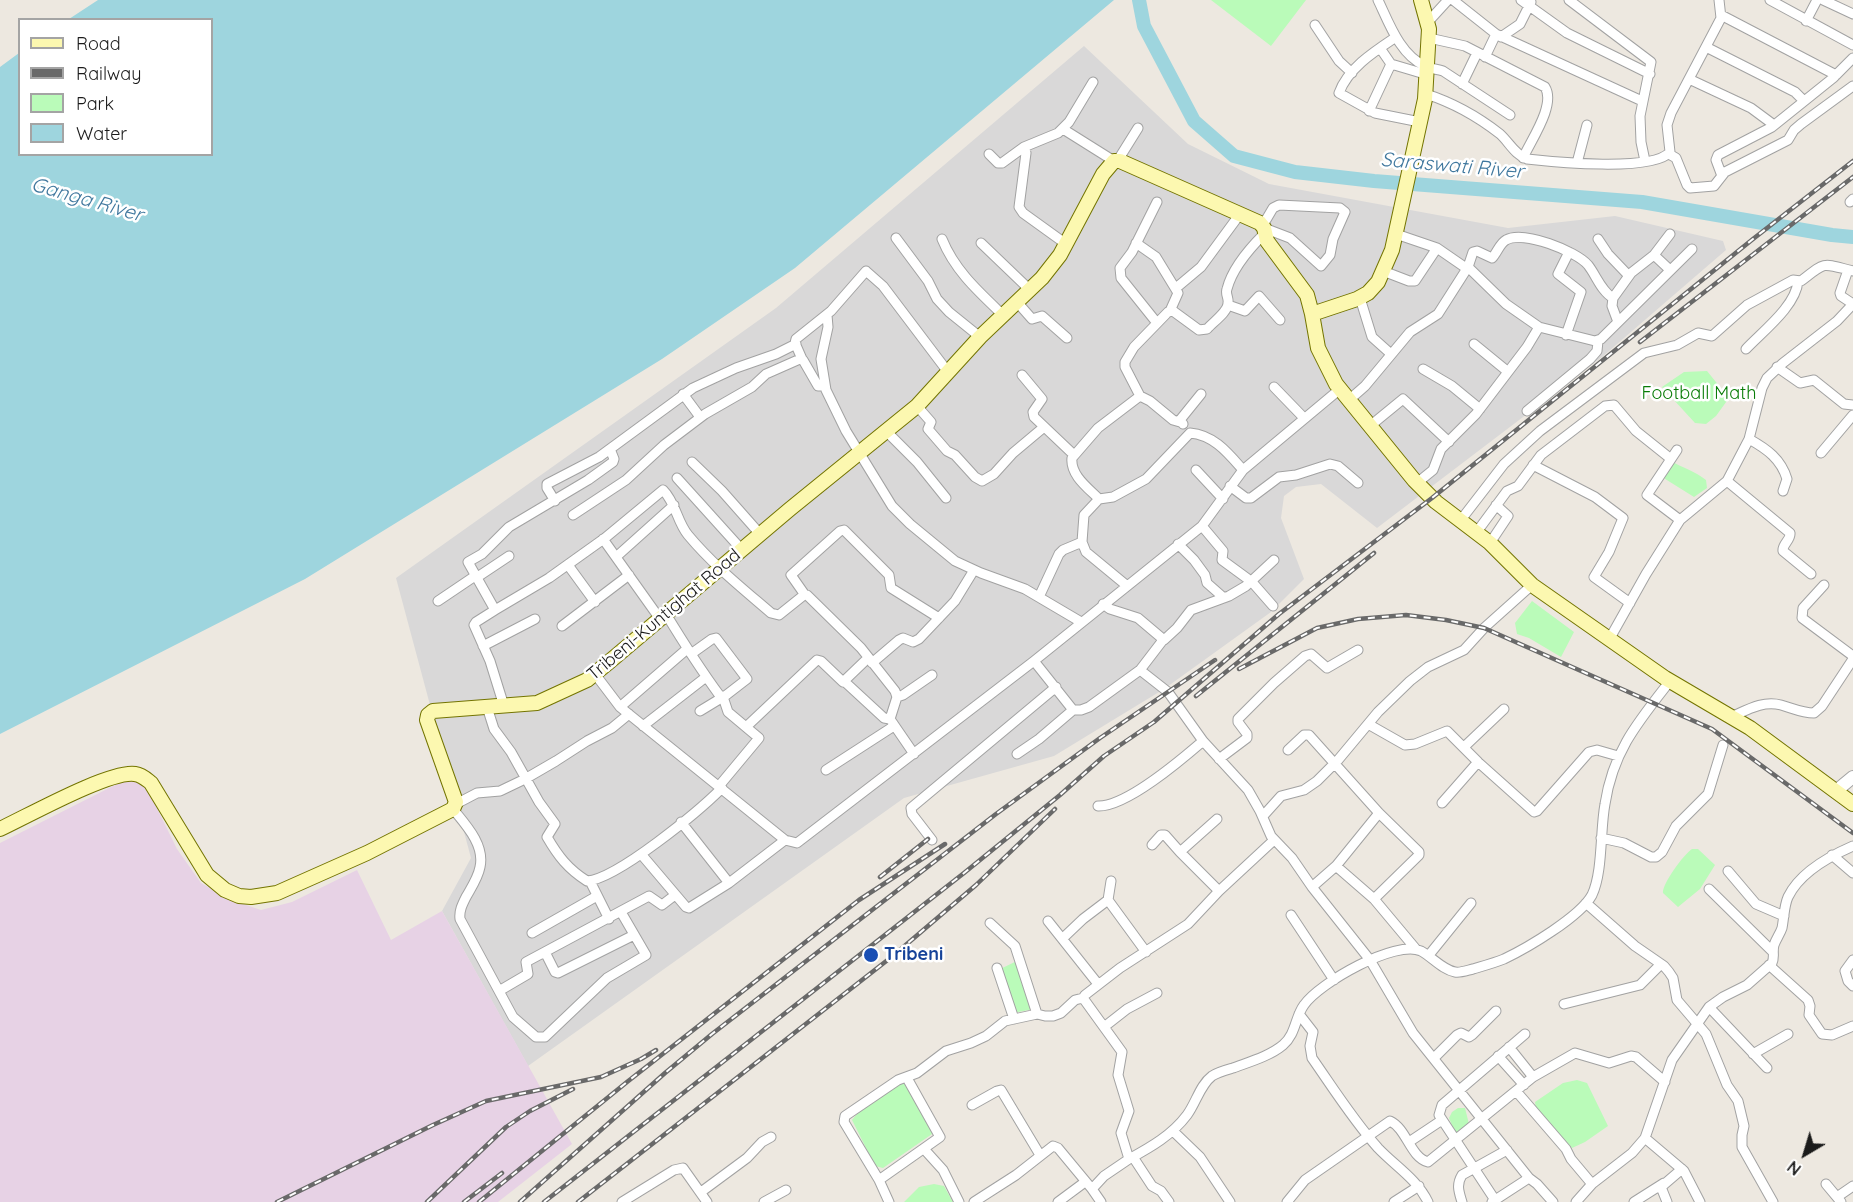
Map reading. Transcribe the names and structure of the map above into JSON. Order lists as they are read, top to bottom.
{
  "streets": {
    "main road": ["Tribeni-Kuntighat Road"]
  },
  "water": ["Saraswati River", "Ganga River"],
  "parks": ["Football Math"],
  "places": ["Tribeni"],
  "legend": [
    "Road",
    "Railway",
    "Park",
    "Water"
  ],
  "north": "bottom left"
}
